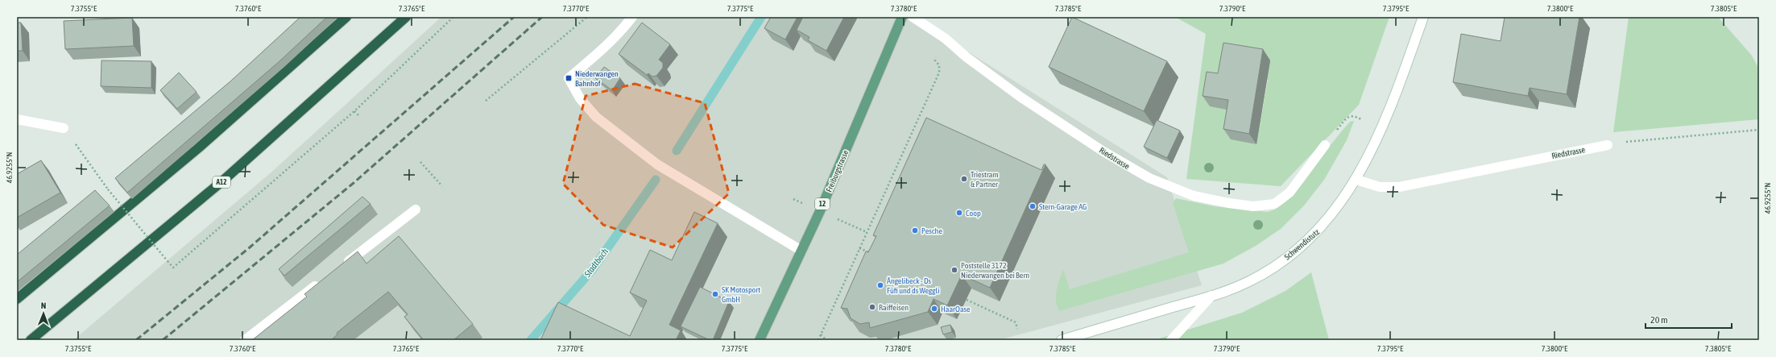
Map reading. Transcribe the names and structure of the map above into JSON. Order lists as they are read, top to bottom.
{
  "streets": {
    "highway": ["A12"],
    "main road": [
      "Riedstrasse",
      "Freiburgstrasse",
      "12",
      "Schwendistutz"
    ]
  },
  "crossings": [
    ["Riedstrasse", "Schwendistutz"]
  ],
  "water": ["Stadtbach"],
  "places": {
    "transit": ["Niederwangen Bahnhof"],
    "other": [
      "Triestram & Partner",
      "Stern-Garage AG",
      "Coop",
      "Pesche",
      "Poststelle 3172 Niederwangen bei Bern",
      "Ängelibeck - Ds Füfi und ds Weggli",
      "SK Motosport GmbH",
      "Raiffeisen",
      "HaarOase"
    ]
  },
  "scale_bar": "20 m",
  "north": "top",
  "coordinates": [
    "7.3755°E",
    "7.3760°E",
    "7.3765°E",
    "7.3770°E",
    "7.3775°E",
    "7.3780°E",
    "7.3785°E",
    "7.3790°E",
    "7.3795°E",
    "7.3800°E",
    "7.3805°E",
    "46.9255°N"
  ]
}
